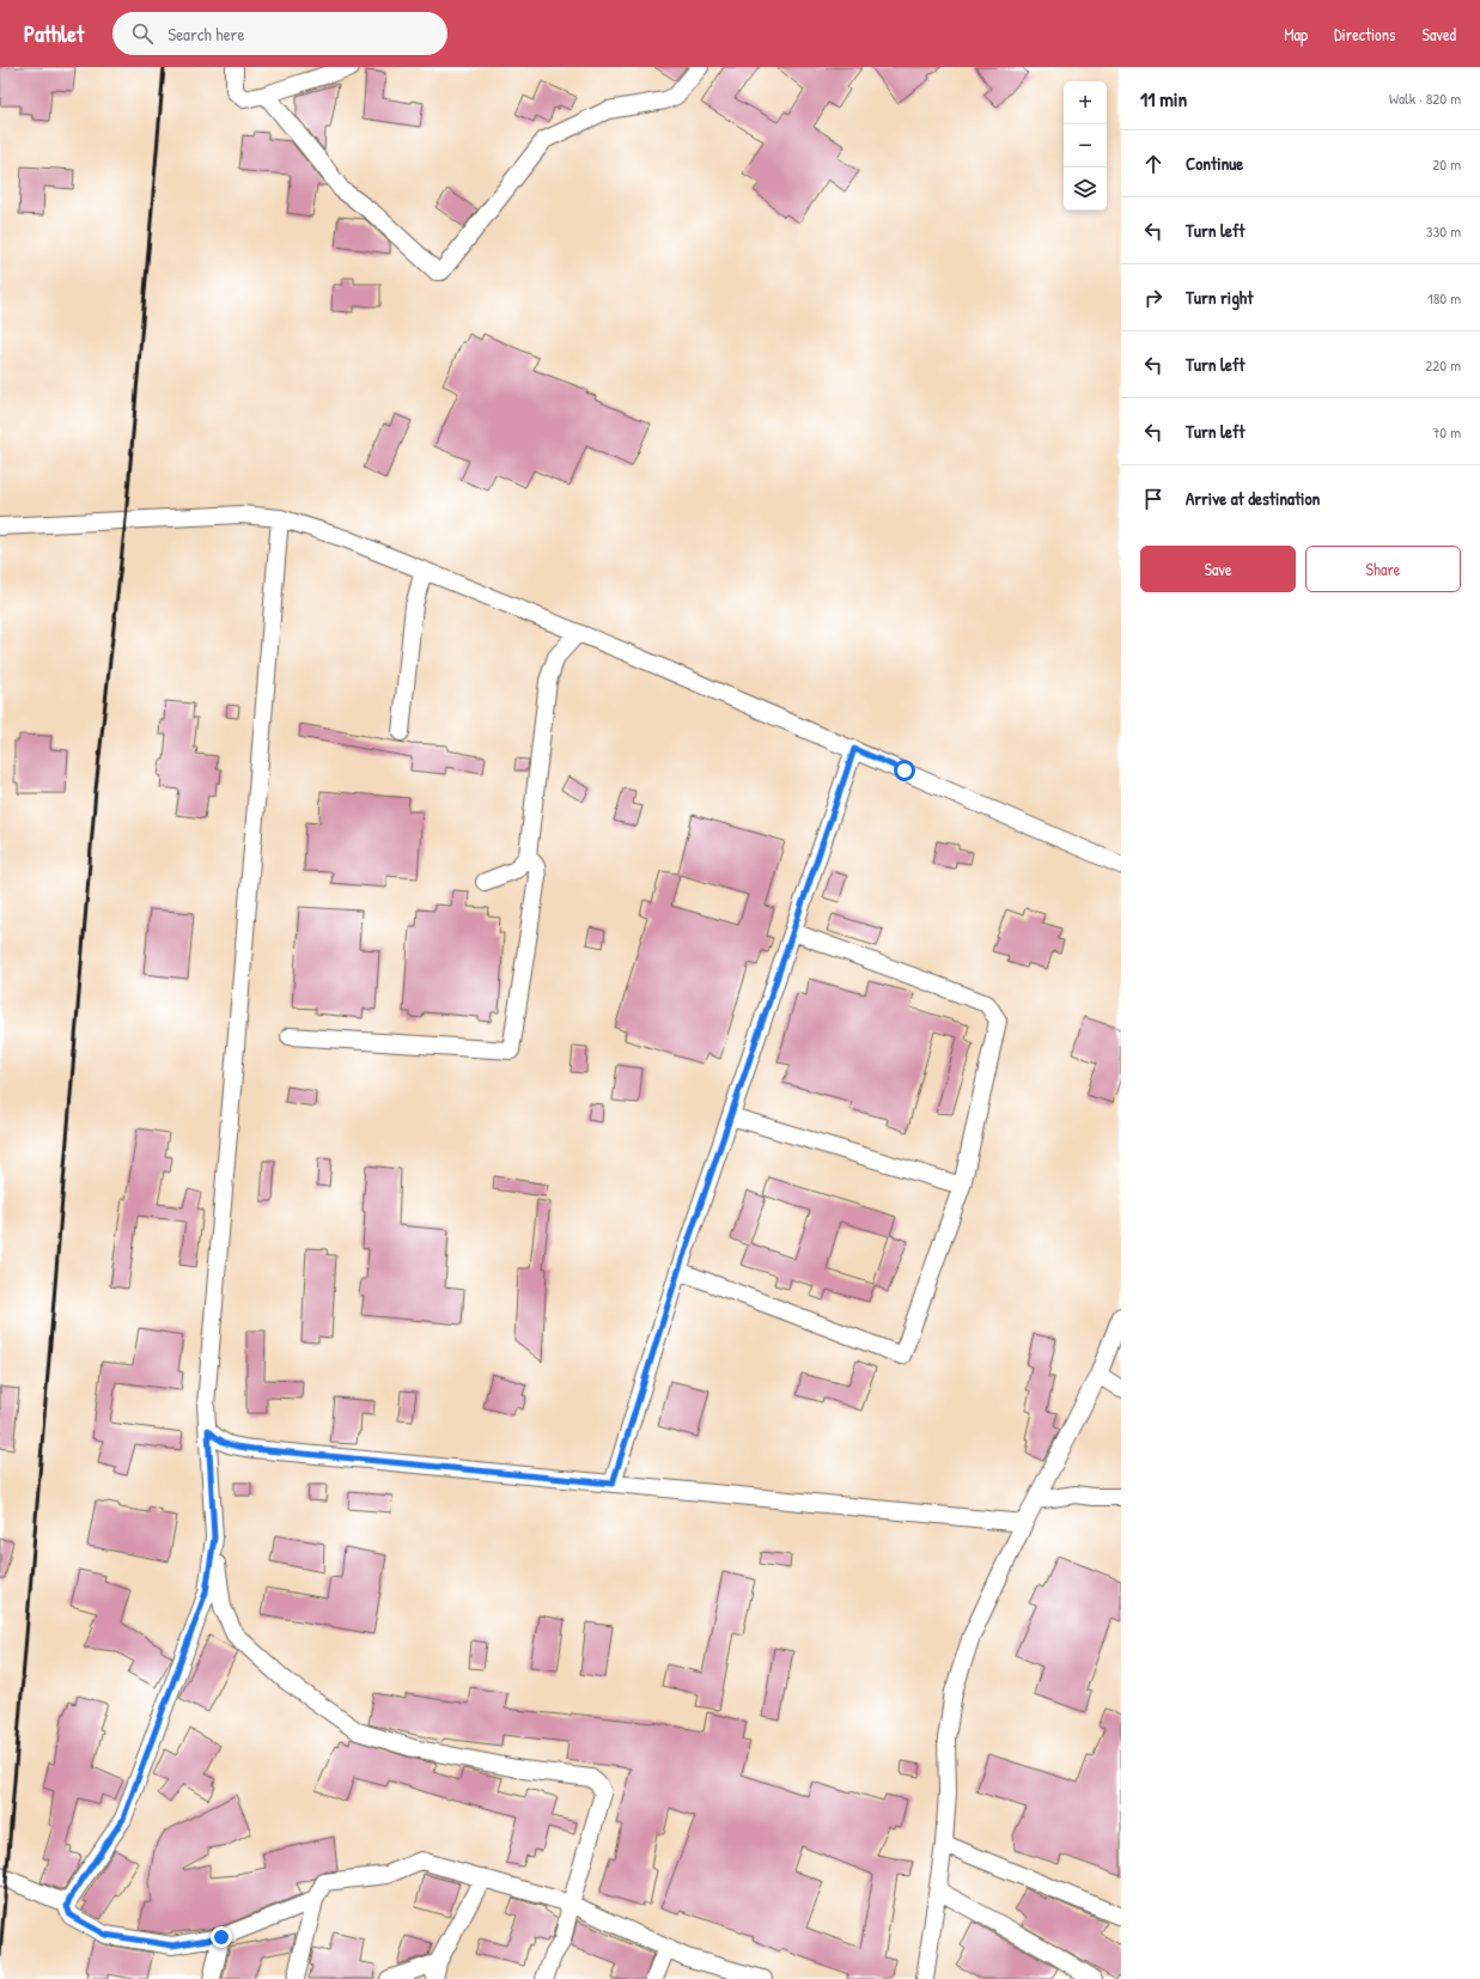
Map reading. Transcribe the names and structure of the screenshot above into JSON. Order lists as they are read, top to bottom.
{
  "page": {
    "header": "Pathlet",
    "search": "Search here",
    "nav": ["Map", "Directions", "Saved"],
    "heading": ["11 min", "Walk · 820 m"],
    "map_buttons": ["+", "−"],
    "list": [
      ["Continue", "20 m"],
      ["Turn left", "330 m"],
      ["Turn right", "180 m"],
      ["Turn left", "220 m"],
      ["Turn left", "70 m"],
      "Arrive at destination"
    ],
    "buttons": ["Save", "Share"]
  }
}
